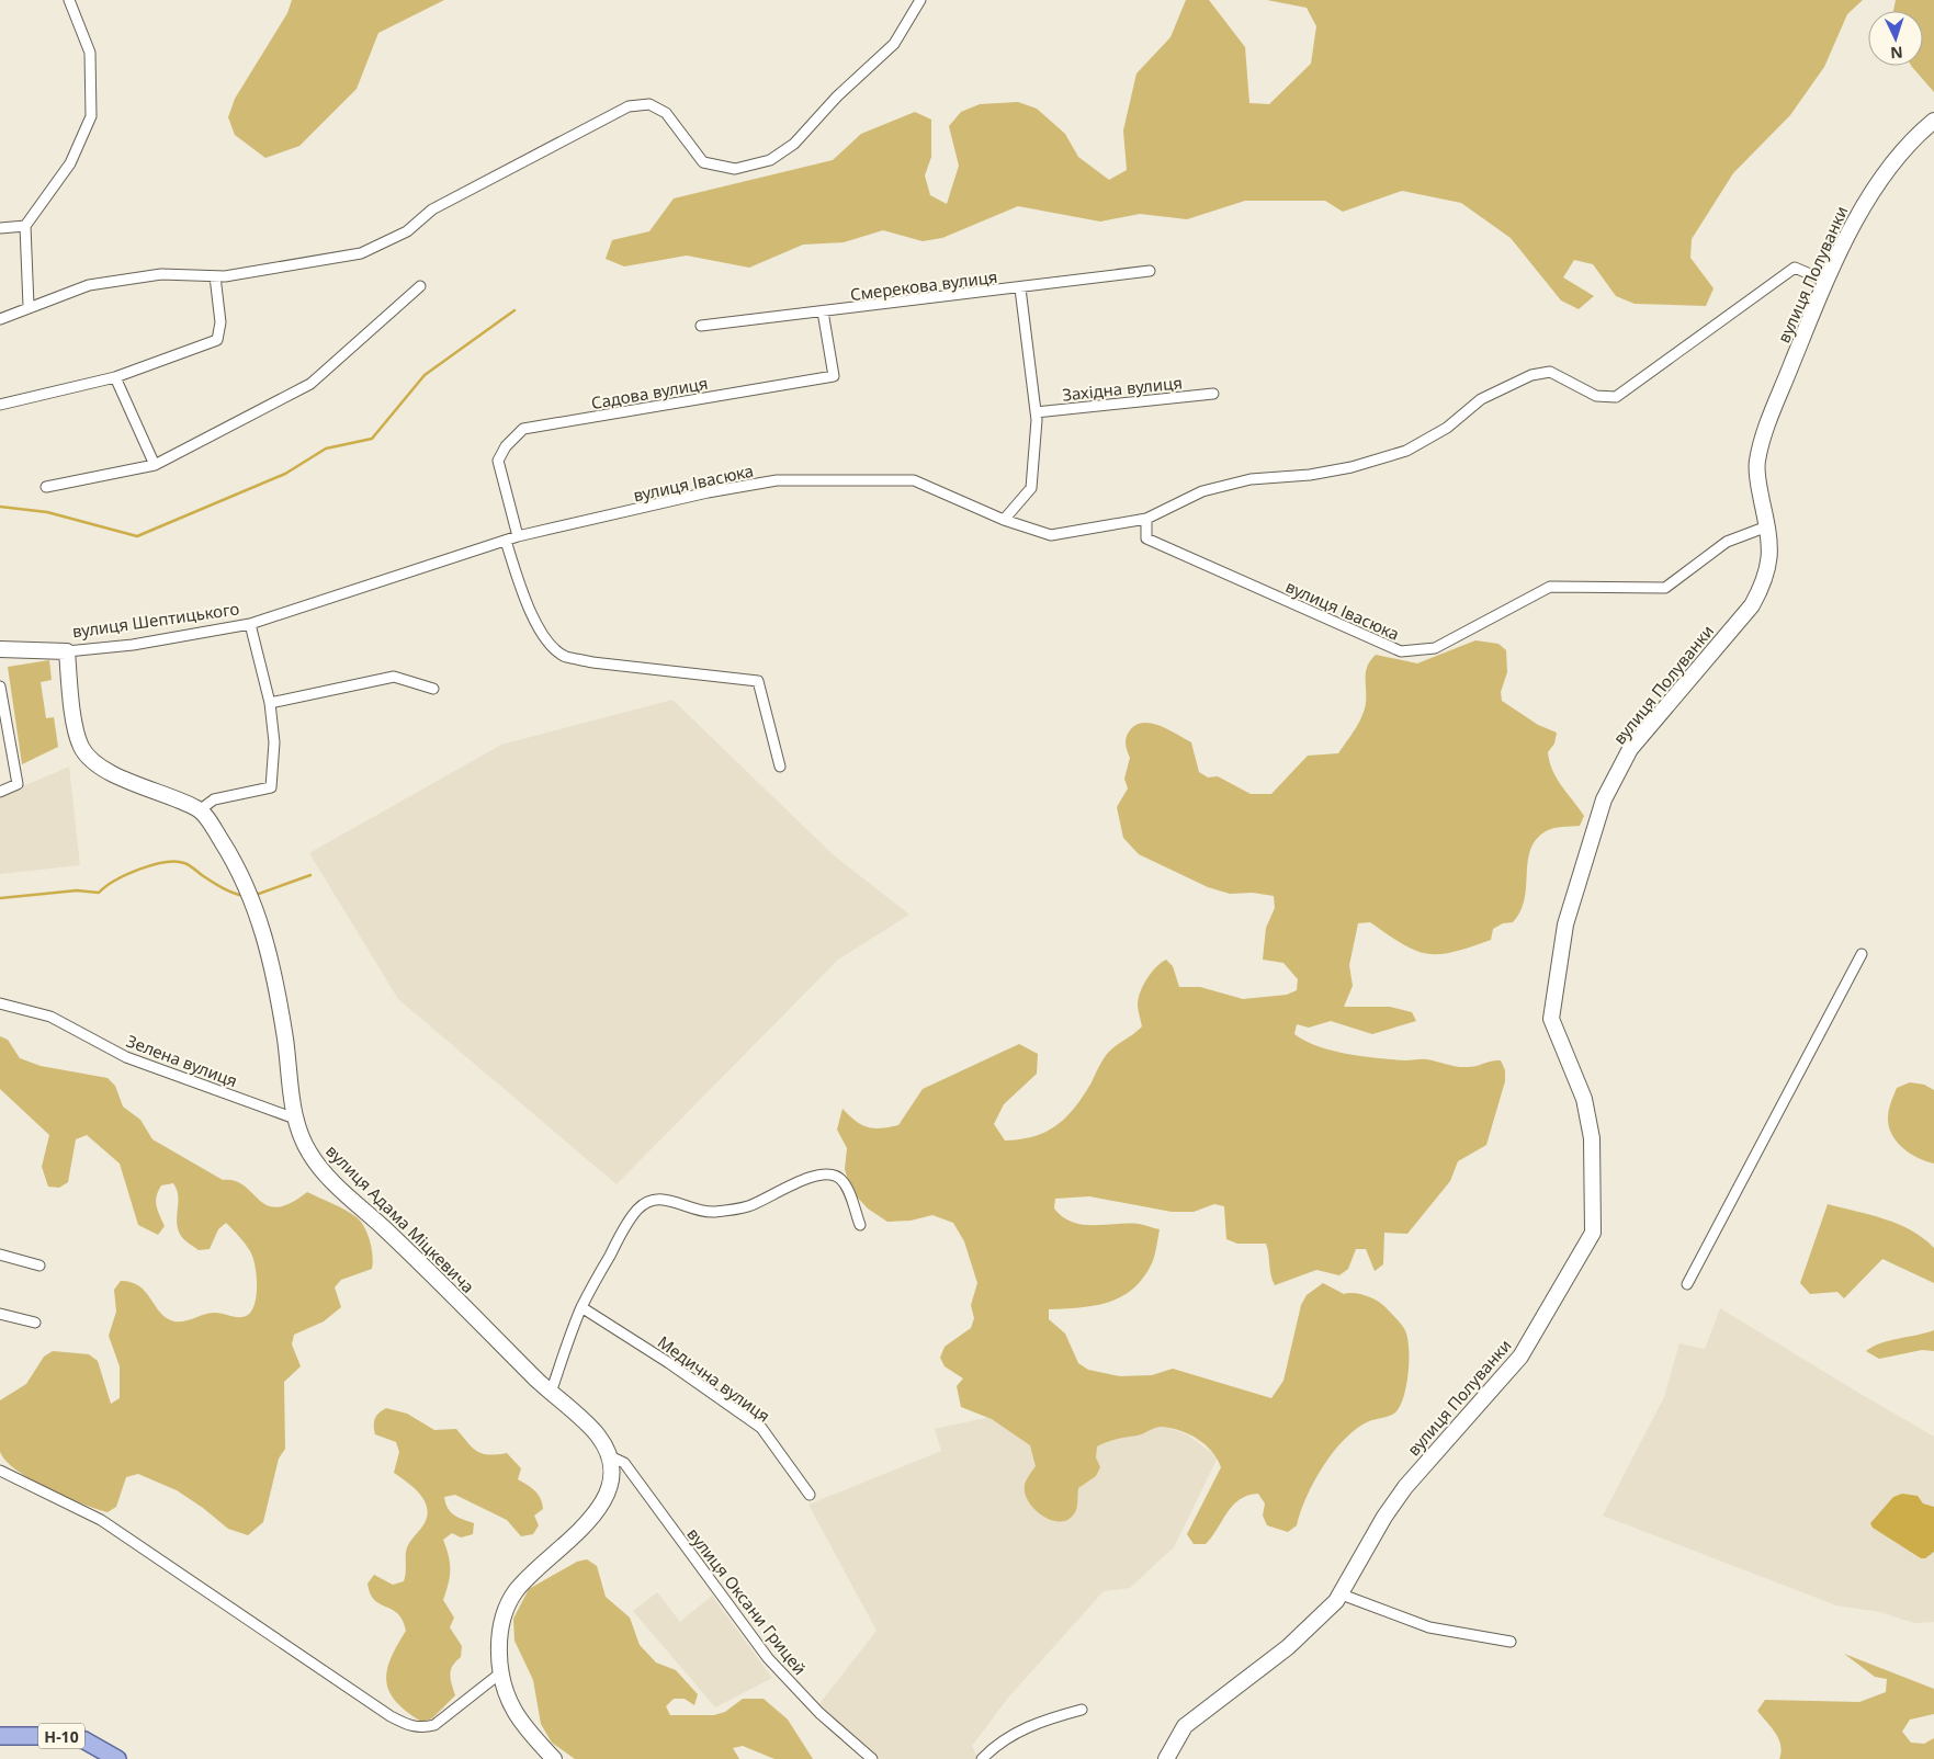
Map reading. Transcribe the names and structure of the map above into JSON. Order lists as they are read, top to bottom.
{
  "streets": {
    "main road": ["Н-10"],
    "street": [
      "вулиця Полуванки",
      "Смерекова вулиця",
      "Західна вулиця",
      "Садова вулиця",
      "вулиця Івасюка",
      "вулиця Шептицького",
      "Зелена вулиця",
      "вулиця Адама Міцкевича",
      "Медична вулиця",
      "вулиця Оксани Грицей"
    ]
  },
  "crossings": [
    ["вулиця Полуванки", "вулиця Івасюка"],
    ["Смерекова вулиця", "Садова вулиця"],
    ["Садова вулиця", "вулиця Івасюка"],
    ["вулиця Івасюка", "вулиця Шептицького"],
    ["Зелена вулиця", "вулиця Адама Міцкевича"],
    ["вулиця Адама Міцкевича", "вулиця Оксани Грицей"]
  ],
  "north": "bottom"
}
